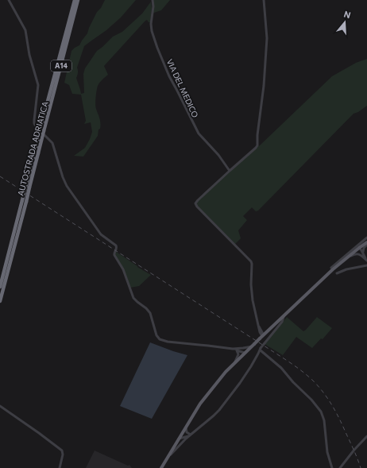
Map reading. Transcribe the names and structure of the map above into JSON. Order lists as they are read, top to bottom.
{
  "streets": {
    "highway": ["A14", "AUTOSTRADA ADRIATICA"],
    "street": ["VIA DEL MEDICO"]
  },
  "north": "top"
}
